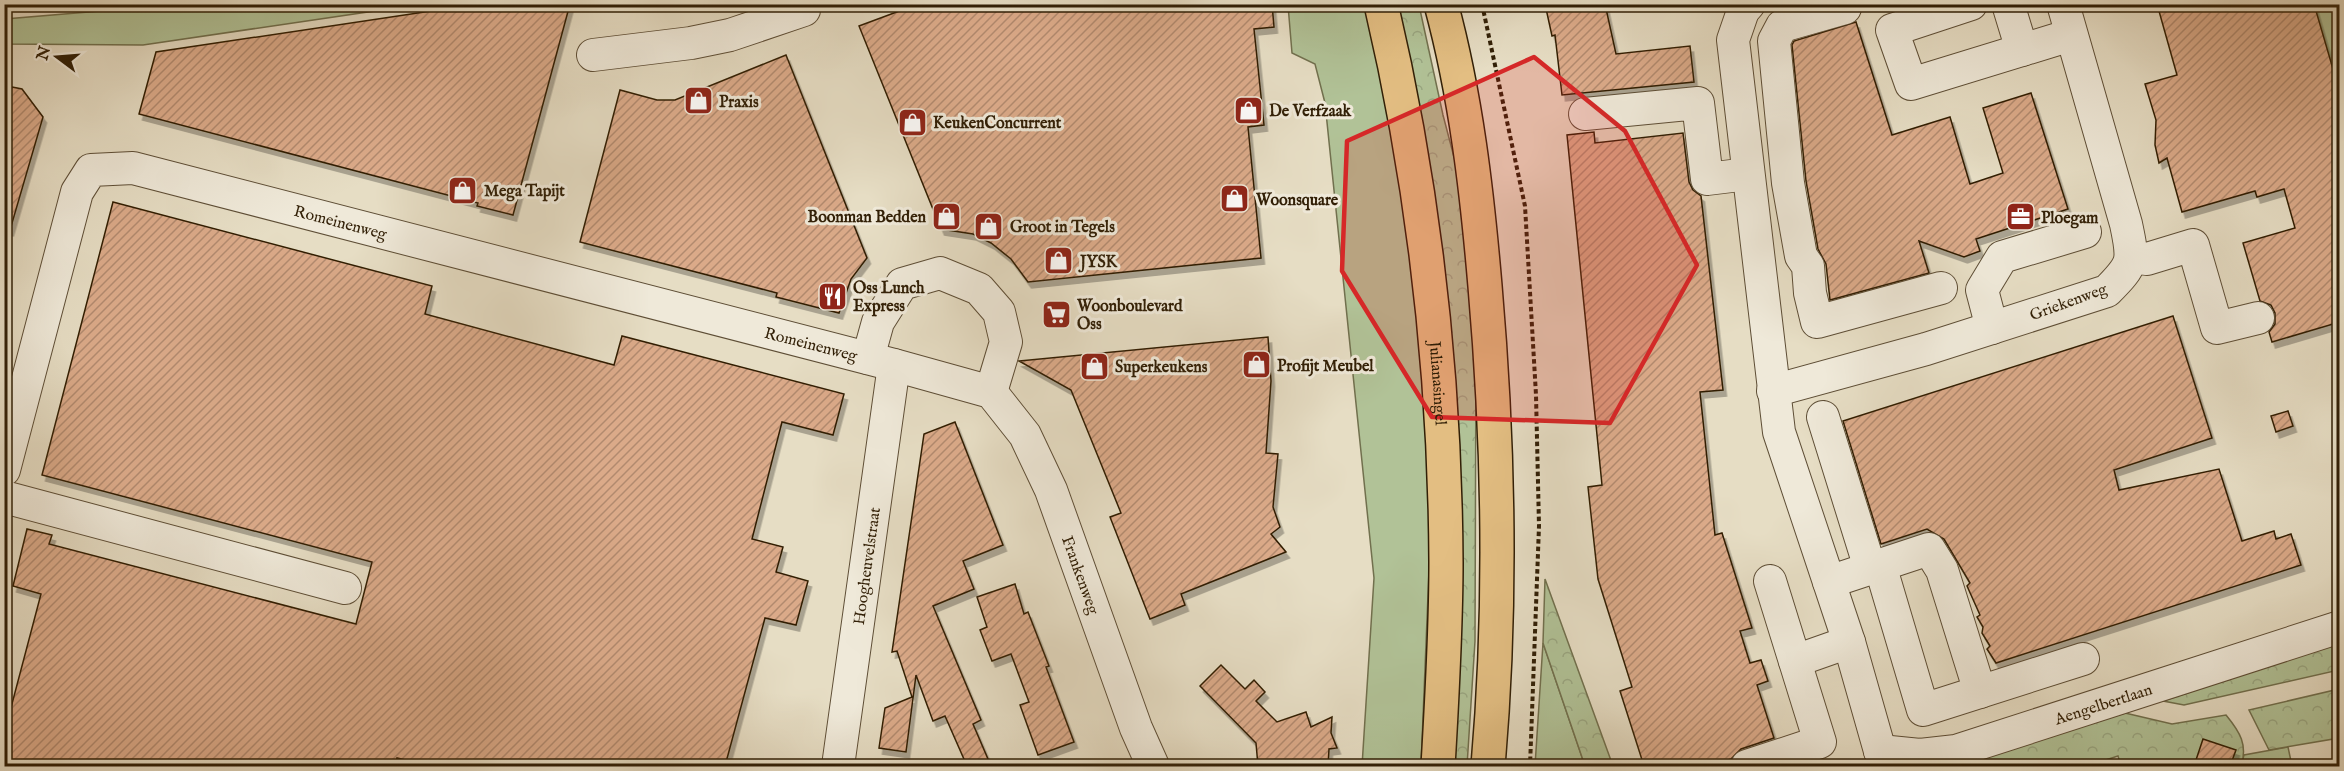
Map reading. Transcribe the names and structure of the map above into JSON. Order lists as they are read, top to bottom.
{
  "streets": {
    "main road": ["Julianasingel"],
    "street": [
      "Romeinenweg",
      "Griekenweg",
      "Hoogheuvelstraat",
      "Frankenweg",
      "Aengelbertlaan"
    ]
  },
  "crossings": [
    ["Romeinenweg", "Hoogheuvelstraat"],
    ["Romeinenweg", "Frankenweg"],
    ["Hoogheuvelstraat", "Frankenweg"]
  ],
  "places": {
    "shop": [
      "Praxis",
      "De Verfzaak",
      "KeukenConcurrent",
      "Mega Tapijt",
      "Woonsquare",
      "Boonman Bedden",
      "Groot in Tegels",
      "JYSK",
      "Profijt Meubel",
      "Superkeukens"
    ],
    "office": ["Ploegam"],
    "restaurant": ["Oss Lunch Express"],
    "supermarket": ["Woonboulevard Oss"]
  },
  "north": "left"
}
